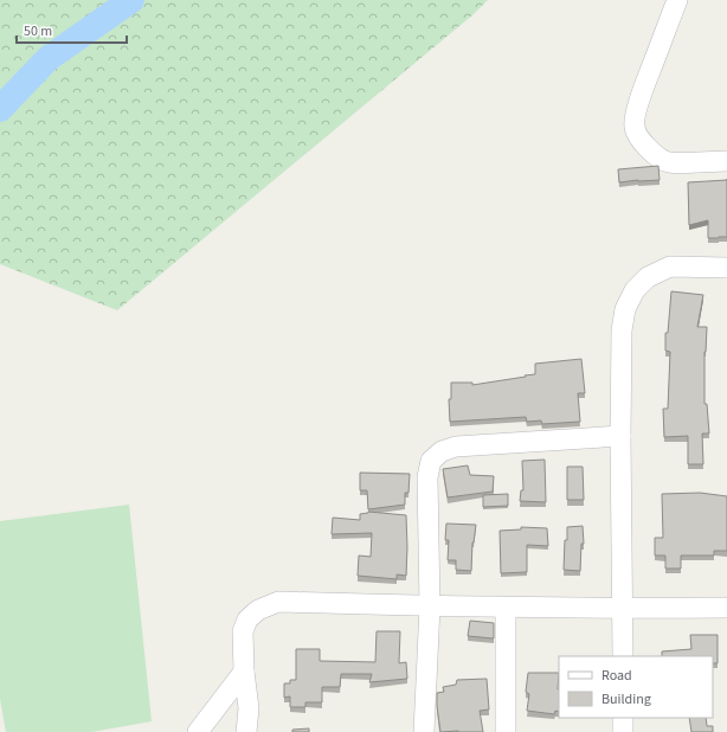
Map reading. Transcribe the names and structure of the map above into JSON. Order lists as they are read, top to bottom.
{
  "legend": ["Road", "Building"],
  "scale_bar": "50 m"
}
